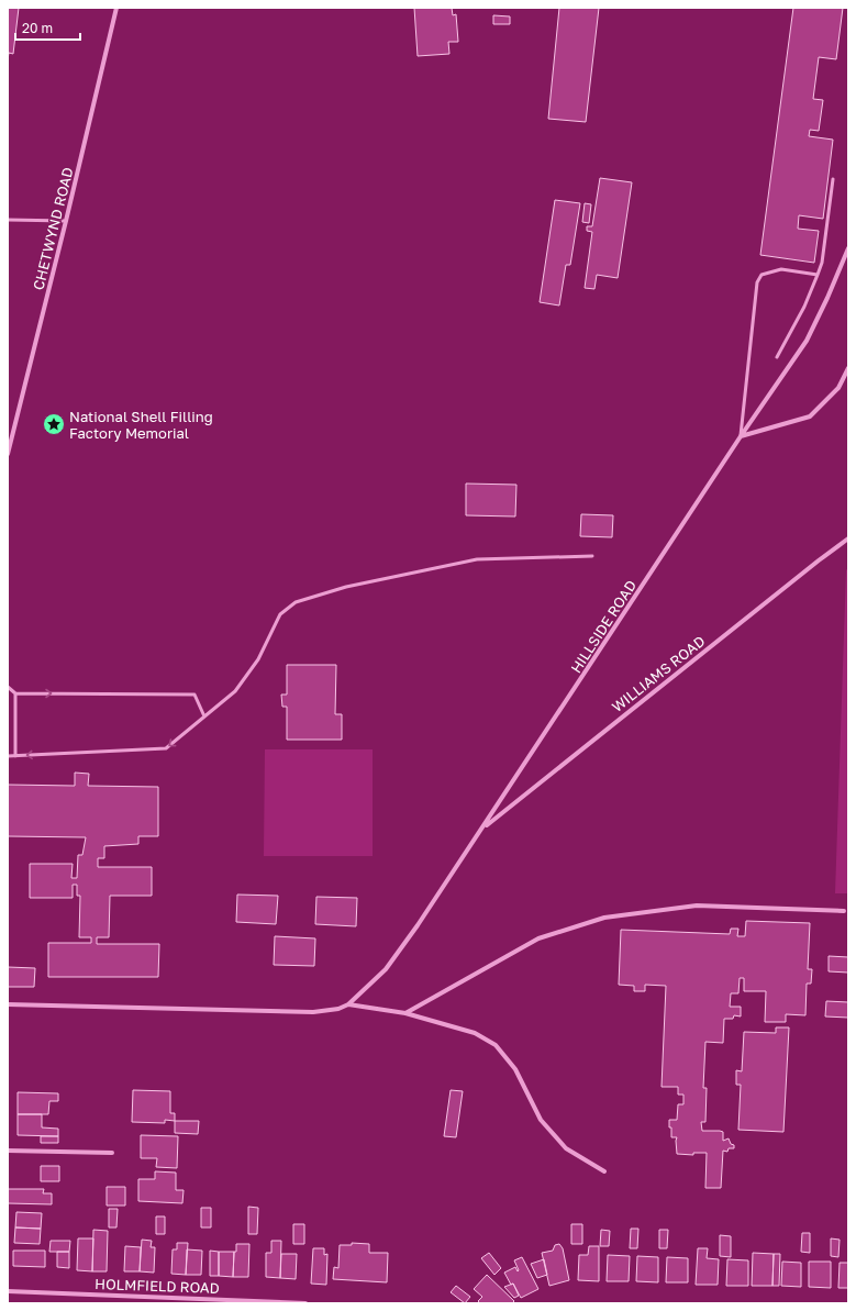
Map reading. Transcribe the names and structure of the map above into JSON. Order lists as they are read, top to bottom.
{
  "streets": {
    "street": [
      "CHETWYND ROAD",
      "HILLSIDE ROAD",
      "WILLIAMS ROAD",
      "HOLMFIELD ROAD"
    ]
  },
  "crossings": [
    ["HILLSIDE ROAD", "WILLIAMS ROAD"]
  ],
  "places": {
    "place": ["National Shell Filling Factory Memorial"]
  },
  "scale_bar": "20 m"
}
